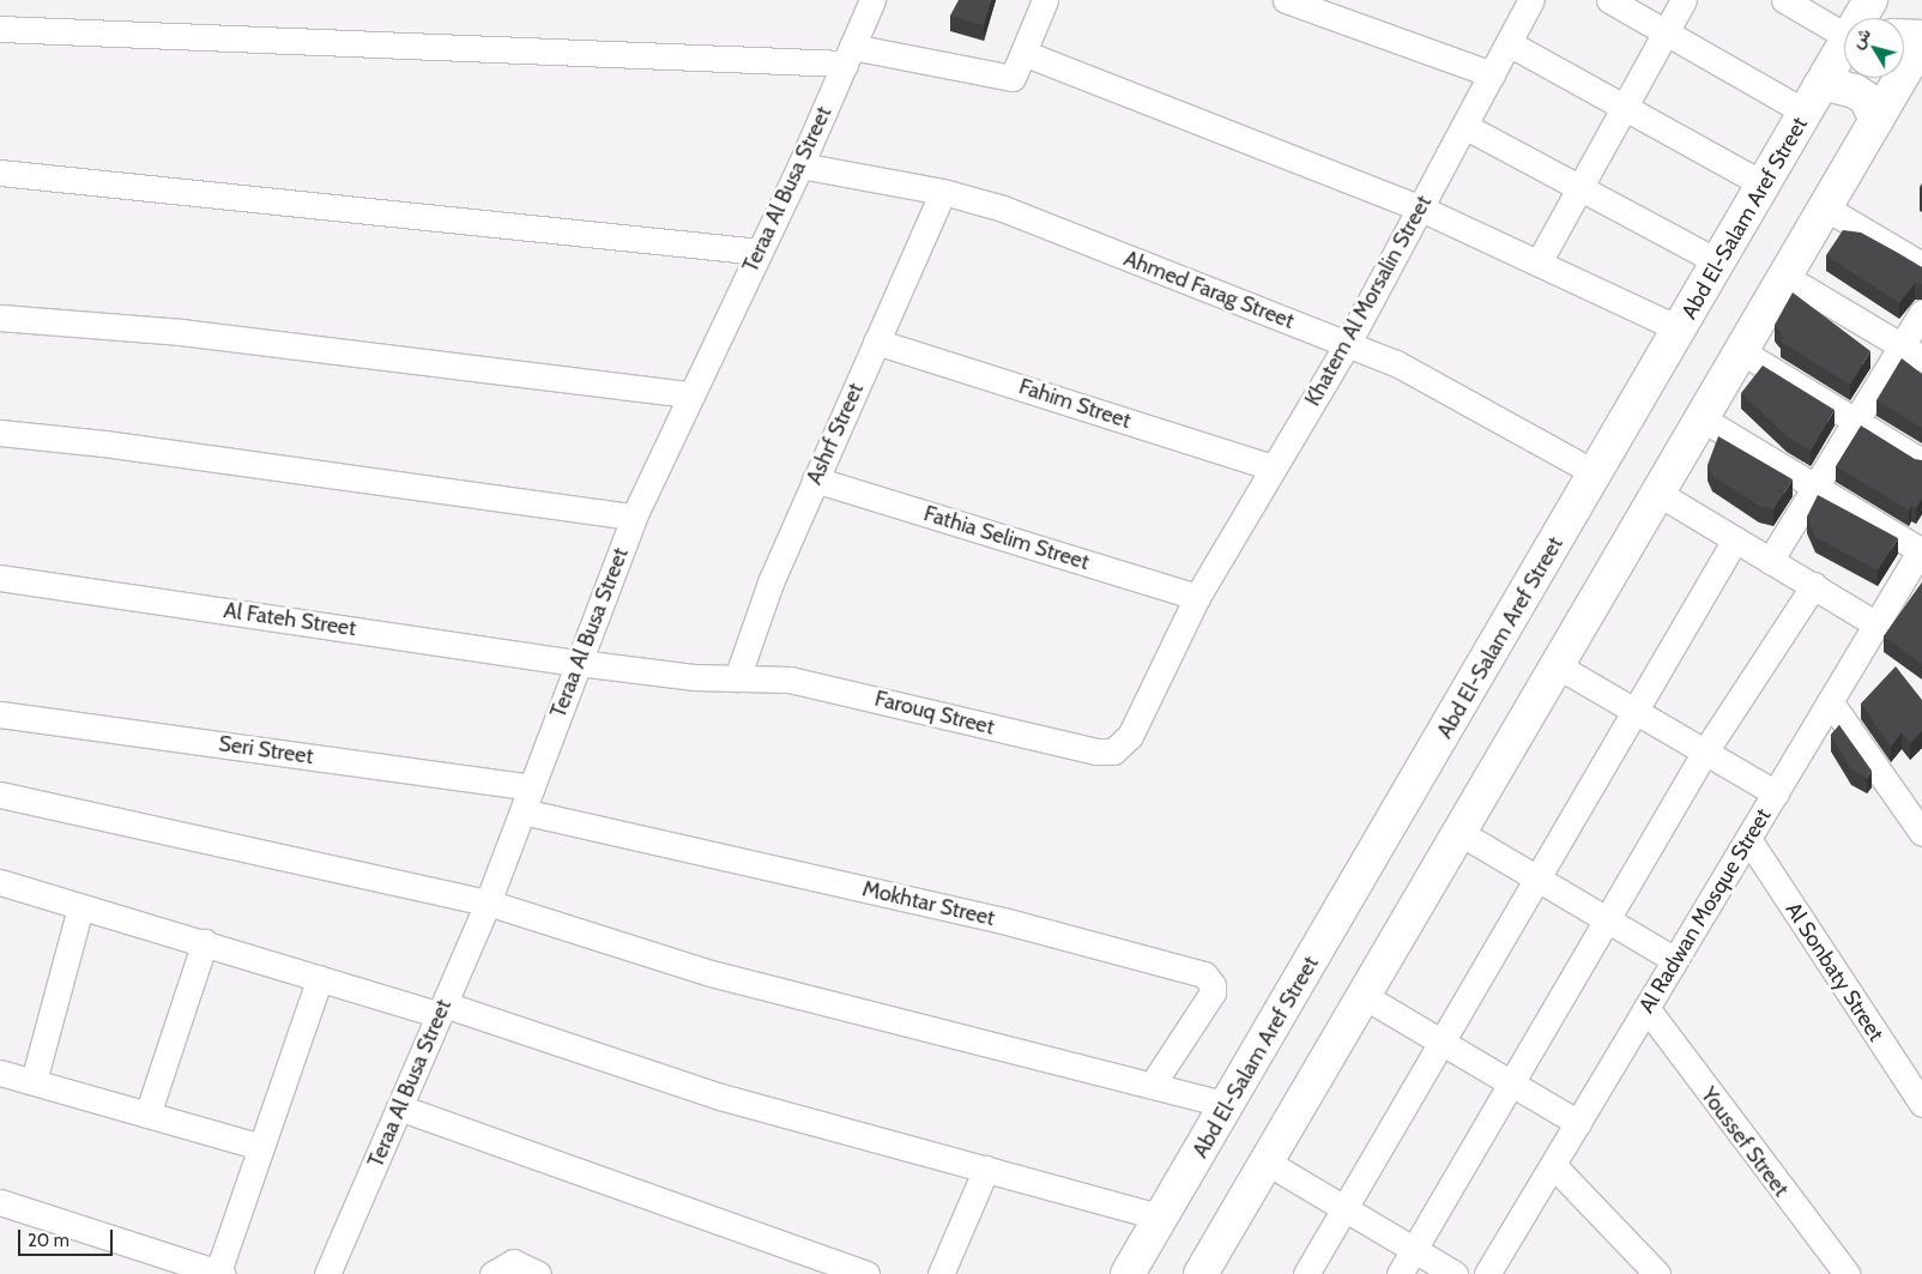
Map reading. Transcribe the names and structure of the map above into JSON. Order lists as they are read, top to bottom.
{
  "streets": {
    "main road": ["Abd El-Salam Aref Street"],
    "street": [
      "Teraa Al Busa Street",
      "Ahmed Farag Street",
      "Khatem Al Morsalin Street",
      "Fahim Street",
      "Ashrf Street",
      "Fathia Selim Street",
      "Al Fateh Street",
      "Farouq Street",
      "Seri Street",
      "Mokhtar Street",
      "Al Radwan Mosque Street",
      "Al Sonbaty Street",
      "Youssef Street"
    ]
  },
  "crossings": [
    ["Teraa Al Busa Street", "Ahmed Farag Street"],
    ["Teraa Al Busa Street", "Al Fateh Street"],
    ["Teraa Al Busa Street", "Farouq Street"],
    ["Teraa Al Busa Street", "Seri Street"],
    ["Teraa Al Busa Street", "Mokhtar Street"],
    ["Abd El-Salam Aref Street", "Ahmed Farag Street"],
    ["Ahmed Farag Street", "Khatem Al Morsalin Street"],
    ["Ahmed Farag Street", "Ashrf Street"],
    ["Khatem Al Morsalin Street", "Fahim Street"],
    ["Khatem Al Morsalin Street", "Fathia Selim Street"],
    ["Khatem Al Morsalin Street", "Farouq Street"],
    ["Fahim Street", "Ashrf Street"],
    ["Ashrf Street", "Fathia Selim Street"],
    ["Ashrf Street", "Farouq Street"],
    ["Fathia Selim Street", "Farouq Street"],
    ["Al Fateh Street", "Farouq Street"],
    ["Al Radwan Mosque Street", "Al Sonbaty Street"],
    ["Al Radwan Mosque Street", "Youssef Street"]
  ],
  "scale_bar": "20 m",
  "north": "top left"
}
